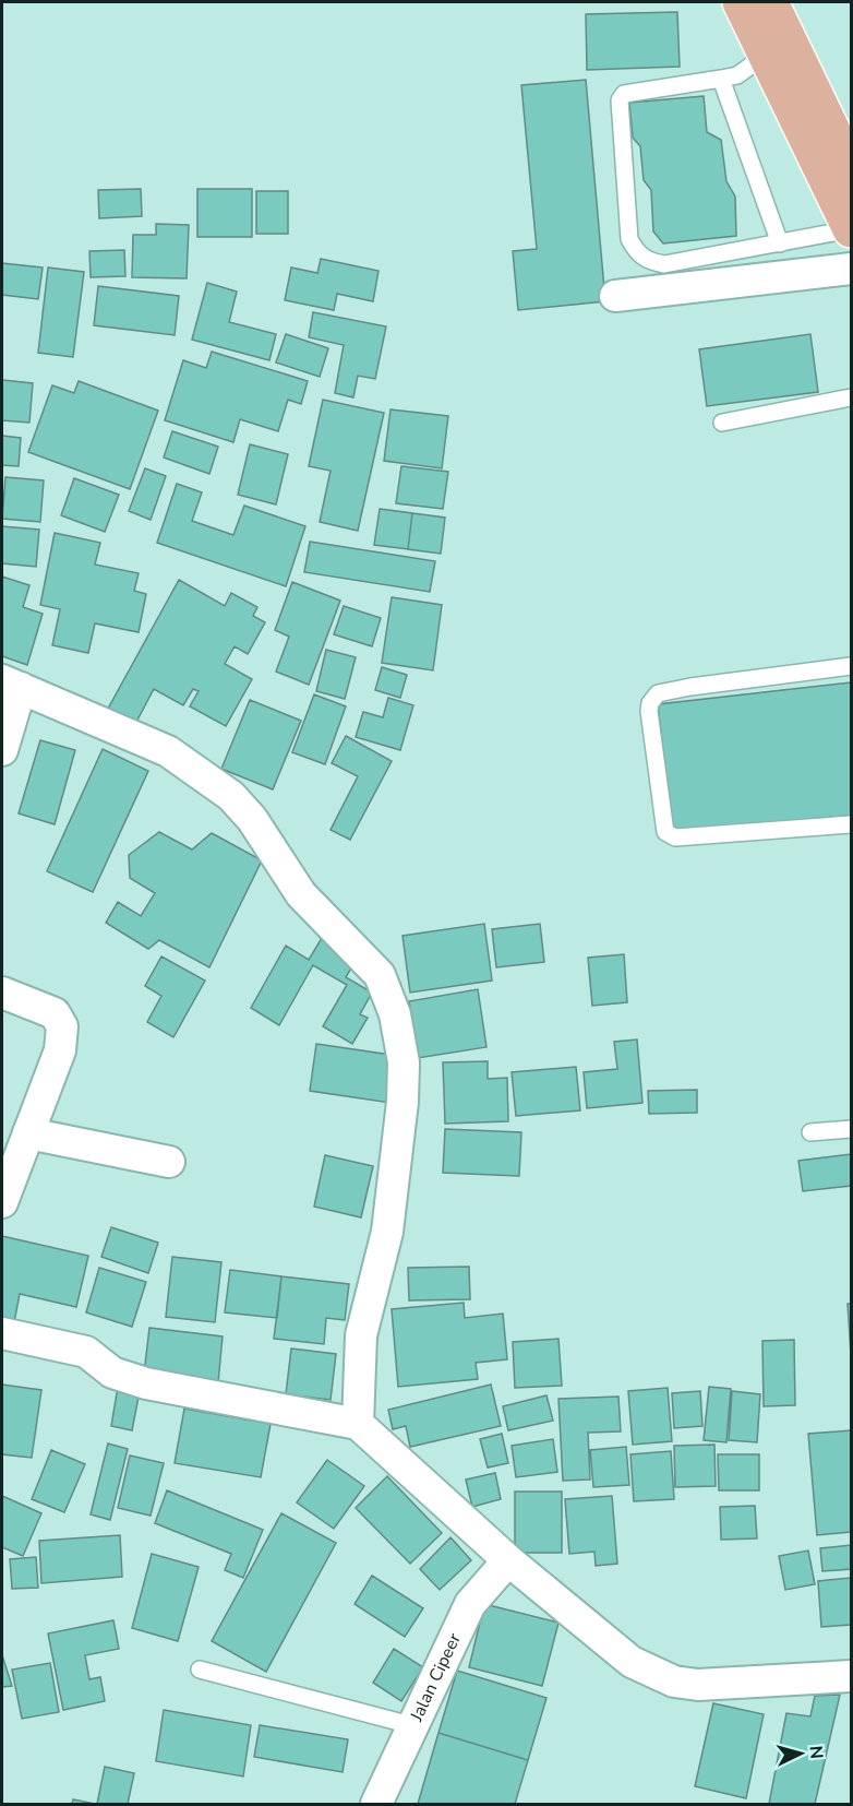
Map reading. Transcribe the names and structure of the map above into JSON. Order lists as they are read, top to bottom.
{
  "streets": {
    "street": ["Jalan Cipeer"]
  },
  "north": "right"
}
